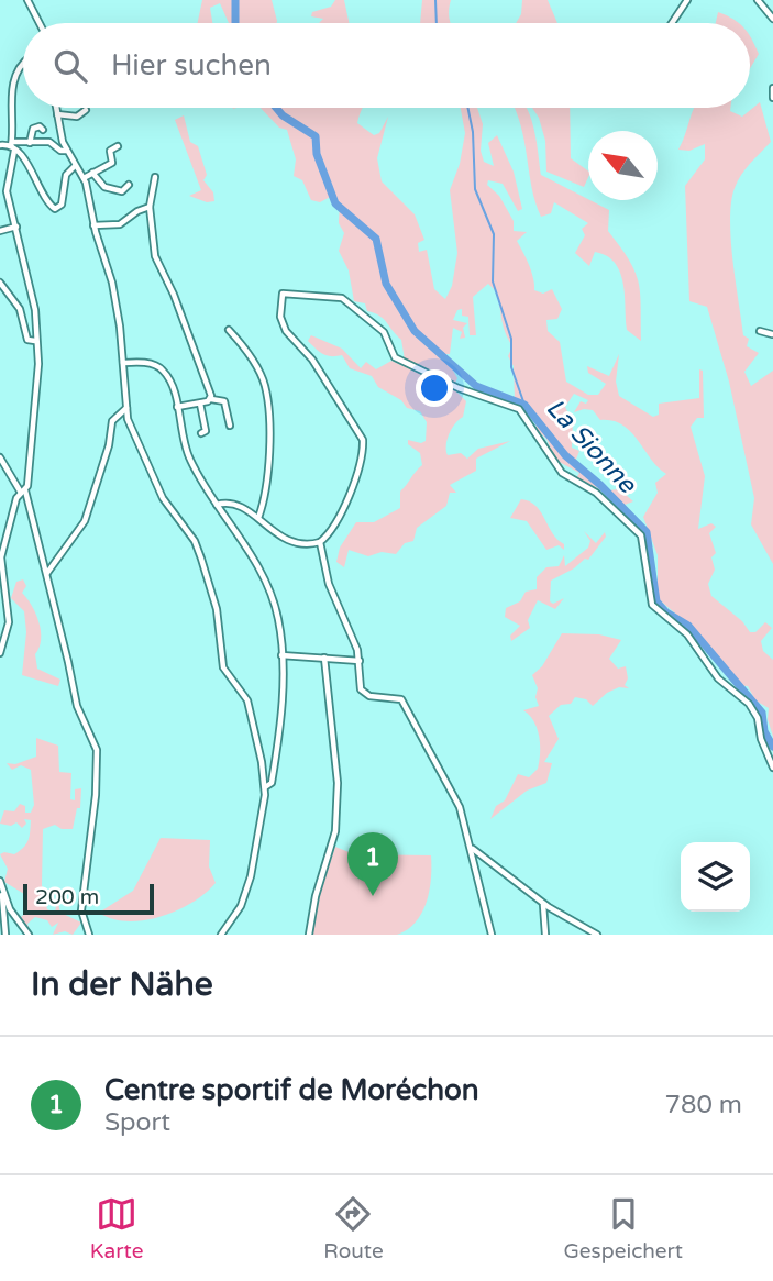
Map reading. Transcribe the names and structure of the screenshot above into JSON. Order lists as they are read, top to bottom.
{
  "water": ["La Sionne"],
  "scale_bar": "200 m",
  "north": "top left",
  "page": {
    "search": "Hier suchen",
    "pins": "1",
    "scale": "200 m",
    "heading": "In der Nähe",
    "list": [
      {
        "mark": "1",
        "name": "Centre sportif de Moréchon",
        "note": "Sport",
        "value": "780 m"
      }
    ],
    "nav": ["Karte", "Route", "Gespeichert"]
  }
}
